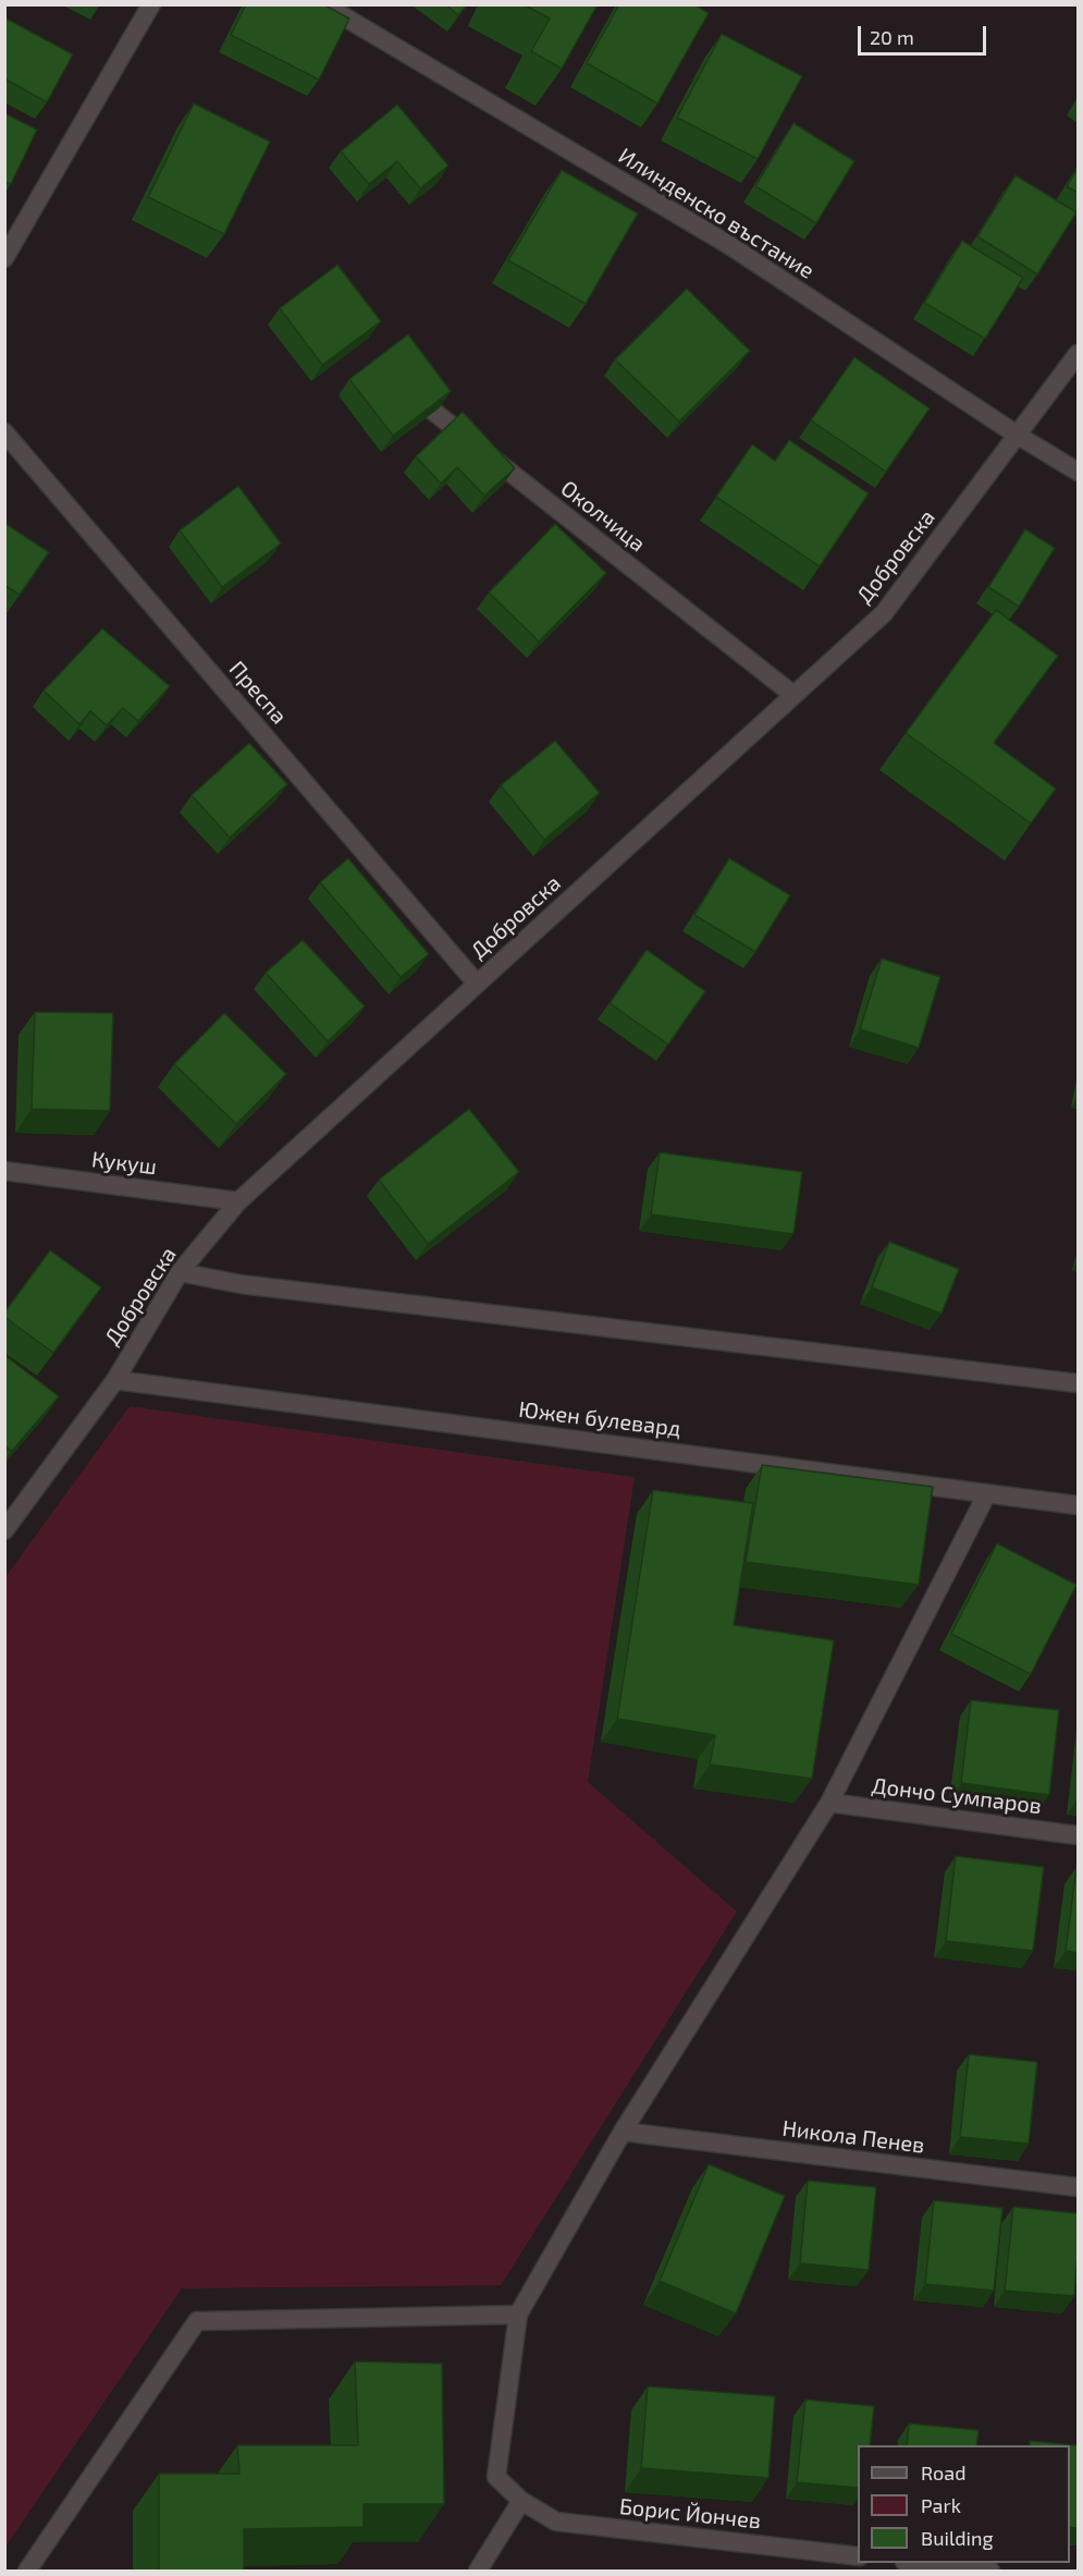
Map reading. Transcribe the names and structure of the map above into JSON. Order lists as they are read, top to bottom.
{
  "streets": {
    "street": [
      "Илинденско въстание",
      "Околчица",
      "Добровска",
      "Преспа",
      "Кукуш",
      "Южен булевард",
      "Дончо Сумпаров",
      "Никола Пенев",
      "Борис Йончев"
    ]
  },
  "crossings": [
    ["Илинденско въстание", "Добровска"],
    ["Околчица", "Добровска"],
    ["Добровска", "Преспа"],
    ["Добровска", "Кукуш"],
    ["Добровска", "Южен булевард"]
  ],
  "legend": ["Road", "Park", "Building"],
  "scale_bar": "20 m"
}
